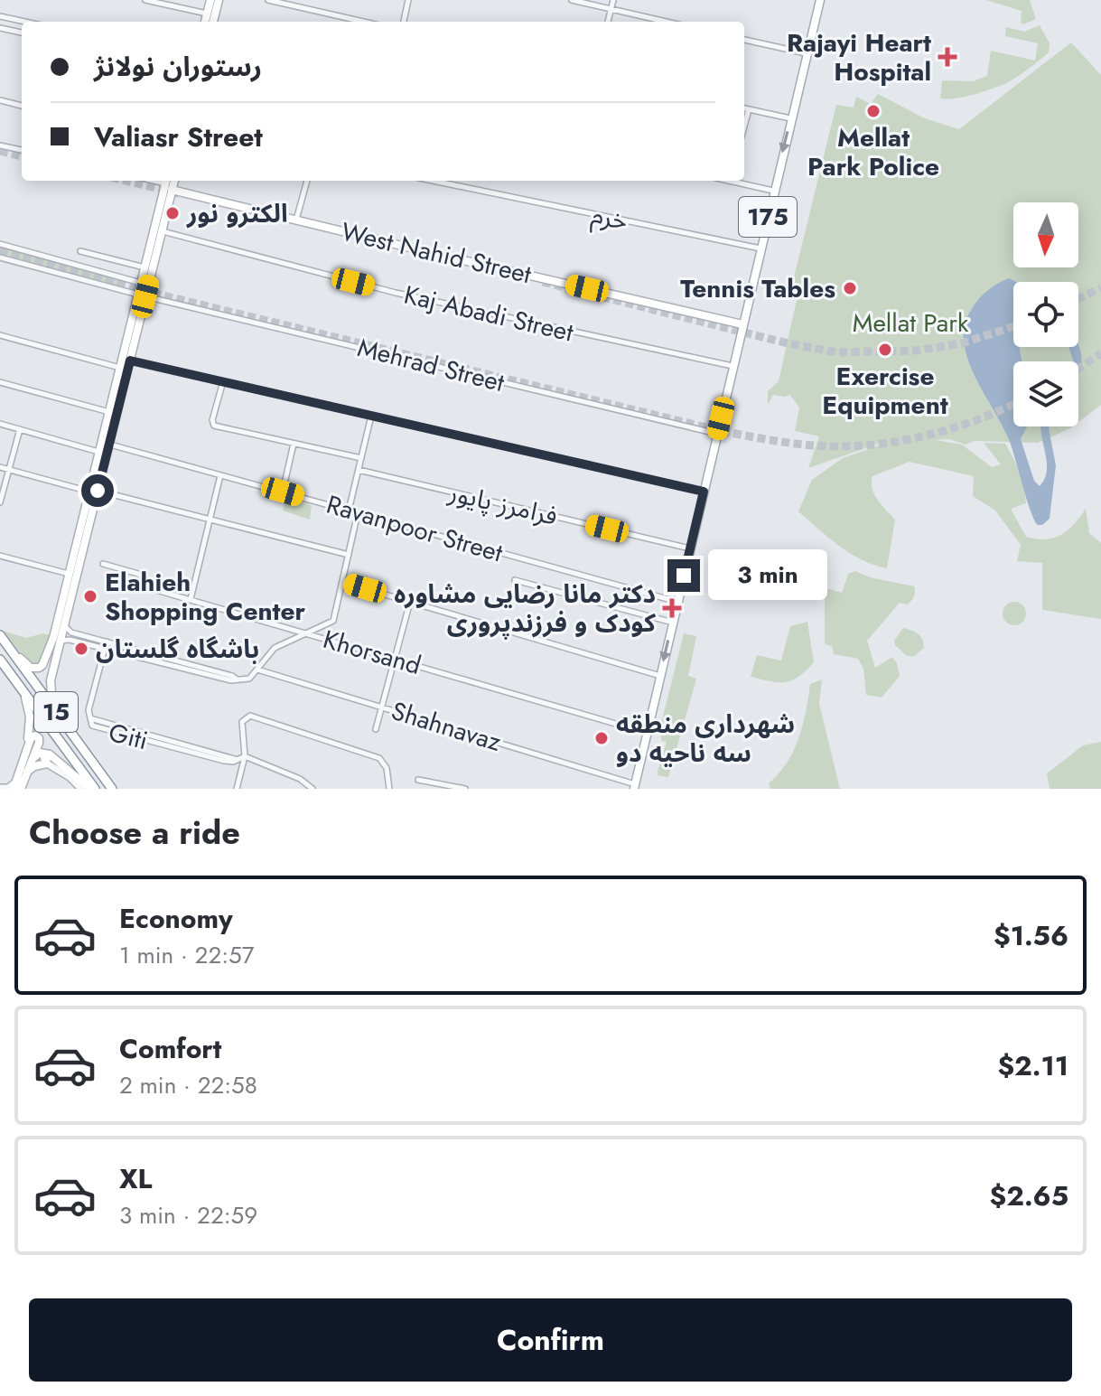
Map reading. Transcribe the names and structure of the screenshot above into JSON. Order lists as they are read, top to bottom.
{
  "streets": {
    "highway": ["15"],
    "main road": ["175", "West Nahid Street"],
    "street": [
      "خرم",
      "Kaj Abadi Street",
      "Mehrad Street",
      "فرامرز پایور",
      "Ravanpoor Street",
      "Khorsand",
      "Shahnavaz",
      "Giti"
    ]
  },
  "crossings": [
    ["175", "خرم"],
    ["175", "West Nahid Street"],
    ["175", "Kaj Abadi Street"],
    ["175", "Mehrad Street"],
    ["175", "فرامرز پایور"],
    ["175", "Ravanpoor Street"],
    ["175", "Khorsand"],
    ["175", "Shahnavaz"]
  ],
  "parks": ["Mellat Park"],
  "places": {
    "health": ["Rajayi Heart Hospital", "دکتر مانا رضایی مشاوره کودک و فرزندپروری"],
    "other": [
      "Mellat Park Police",
      "الكترو نور",
      "Tennis Tables",
      "Exercise Equipment",
      "Elahieh Shopping Center",
      "باشگاه گلستان",
      "شهرداری منطقه سه ناحیه دو"
    ]
  },
  "north": "bottom",
  "page": {
    "banner": ["رستوران نولانژ", "Valiasr Street"],
    "bubble": "3 min",
    "heading": "Choose a ride",
    "list": [
      {
        "name": "Economy",
        "note": "1 min · 22:57",
        "value": "$1.56"
      },
      {
        "name": "Comfort",
        "note": "2 min · 22:58",
        "value": "$2.11"
      },
      {
        "name": "XL",
        "note": "3 min · 22:59",
        "value": "$2.65"
      }
    ],
    "buttons": "Confirm"
  }
}
